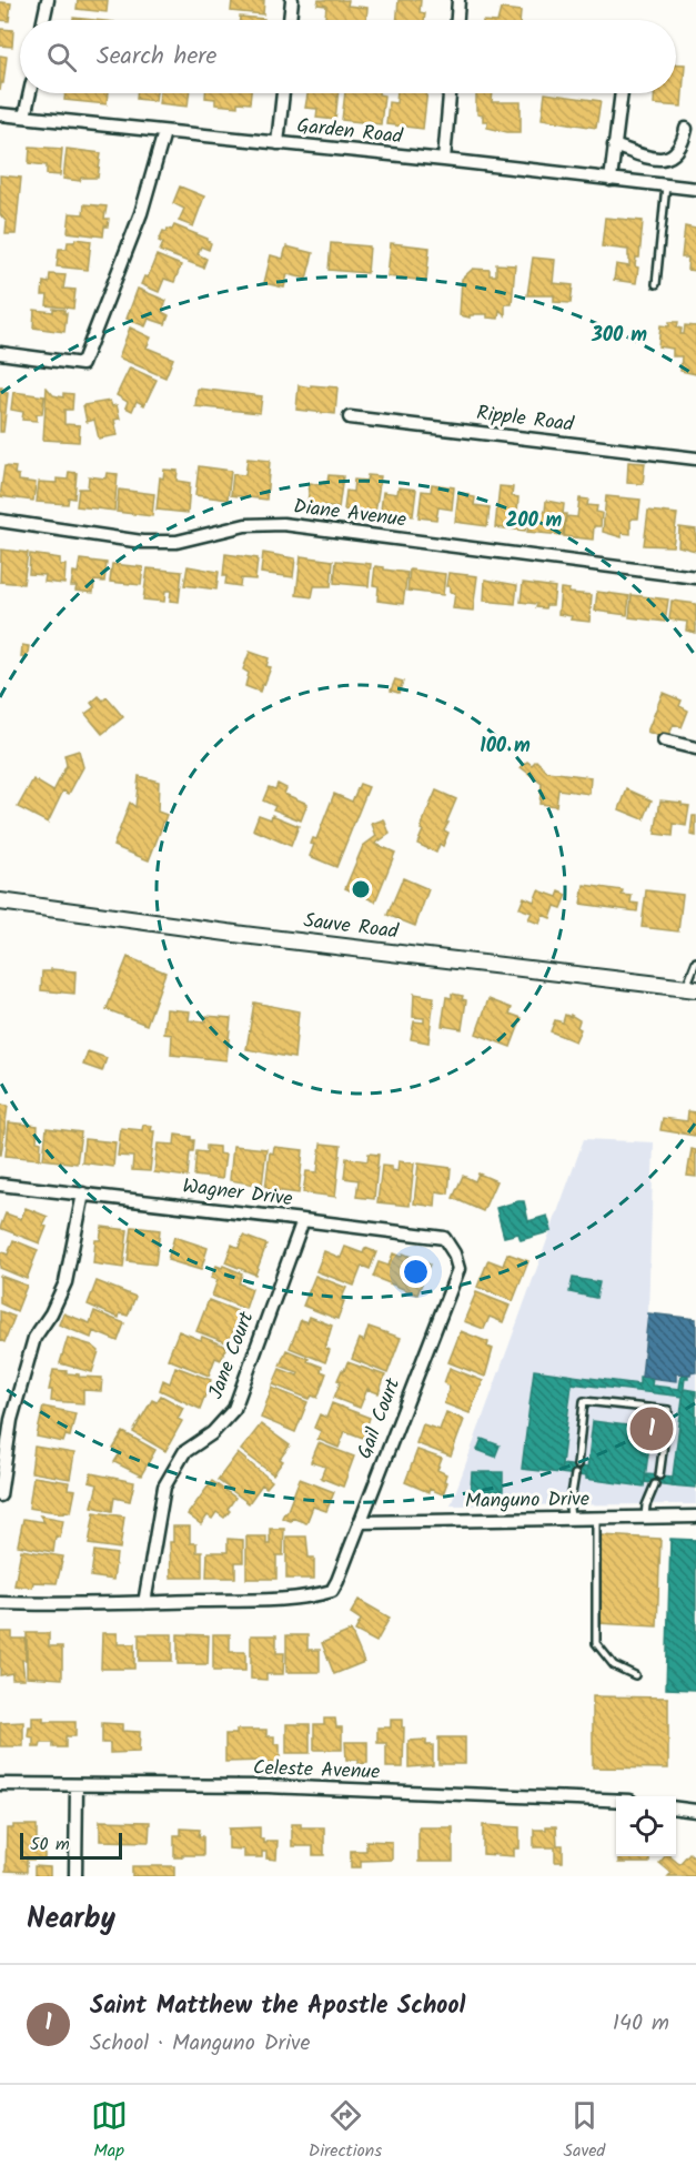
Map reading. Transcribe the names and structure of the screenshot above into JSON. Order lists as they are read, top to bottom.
{
  "streets": {
    "street": [
      "Garden Road",
      "Ripple Road",
      "Diane Avenue",
      "Sauve Road",
      "Wagner Drive",
      "Jane Court",
      "Gail Court",
      "Manguno Drive",
      "Celeste Avenue"
    ]
  },
  "crossings": [
    ["Wagner Drive", "Jane Court"],
    ["Wagner Drive", "Gail Court"],
    ["Jane Court", "Gail Court"],
    ["Gail Court", "Manguno Drive"]
  ],
  "scale_bar": "50 m",
  "page": {
    "search": "Search here",
    "pins": "1",
    "scale": "50 m",
    "heading": "Nearby",
    "list": [
      {
        "mark": "1",
        "name": "Saint Matthew the Apostle School",
        "note": "School · Manguno Drive",
        "value": "140 m"
      }
    ],
    "nav": ["Map", "Directions", "Saved"]
  },
  "rings": ["300 m", "200 m", "100 m"]
}
